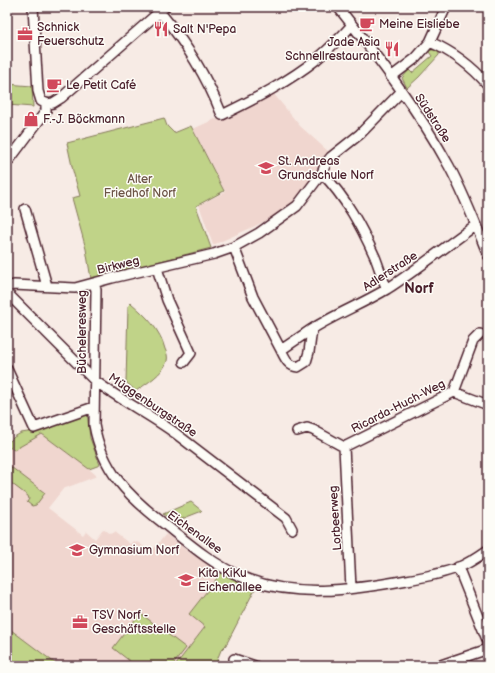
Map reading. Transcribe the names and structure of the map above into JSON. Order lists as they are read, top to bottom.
{
  "streets": {
    "street": [
      "Südstraße",
      "Birkweg",
      "Adlerstraße",
      "Bücheleresweg",
      "Müggenburgstraße",
      "Ricarda-Huch-Weg",
      "Lorbeerweg",
      "Eichenallee"
    ]
  },
  "crossings": [
    ["Südstraße", "Birkweg"],
    ["Südstraße", "Adlerstraße"],
    ["Birkweg", "Bücheleresweg"],
    ["Bücheleresweg", "Müggenburgstraße"],
    ["Bücheleresweg", "Eichenallee"],
    ["Müggenburgstraße", "Eichenallee"],
    ["Ricarda-Huch-Weg", "Lorbeerweg"],
    ["Lorbeerweg", "Eichenallee"]
  ],
  "districts": ["Norf"],
  "parks": ["Alter Friedhof Norf"],
  "places": {
    "cafe": ["Meine Eisliebe", "Le Petit Café"],
    "restaurant": ["Salt N'Pepa", "Jade Asia Schnellrestaurant"],
    "office": ["Schnick Feuerschutz", "TSV Norf - Geschäftsstelle"],
    "shop": ["F.-J. Böckmann"],
    "school or university": ["St. Andreas Grundschule Norf", "Gymnasium Norf", "Kita KiKu Eichenallee"]
  }
}
